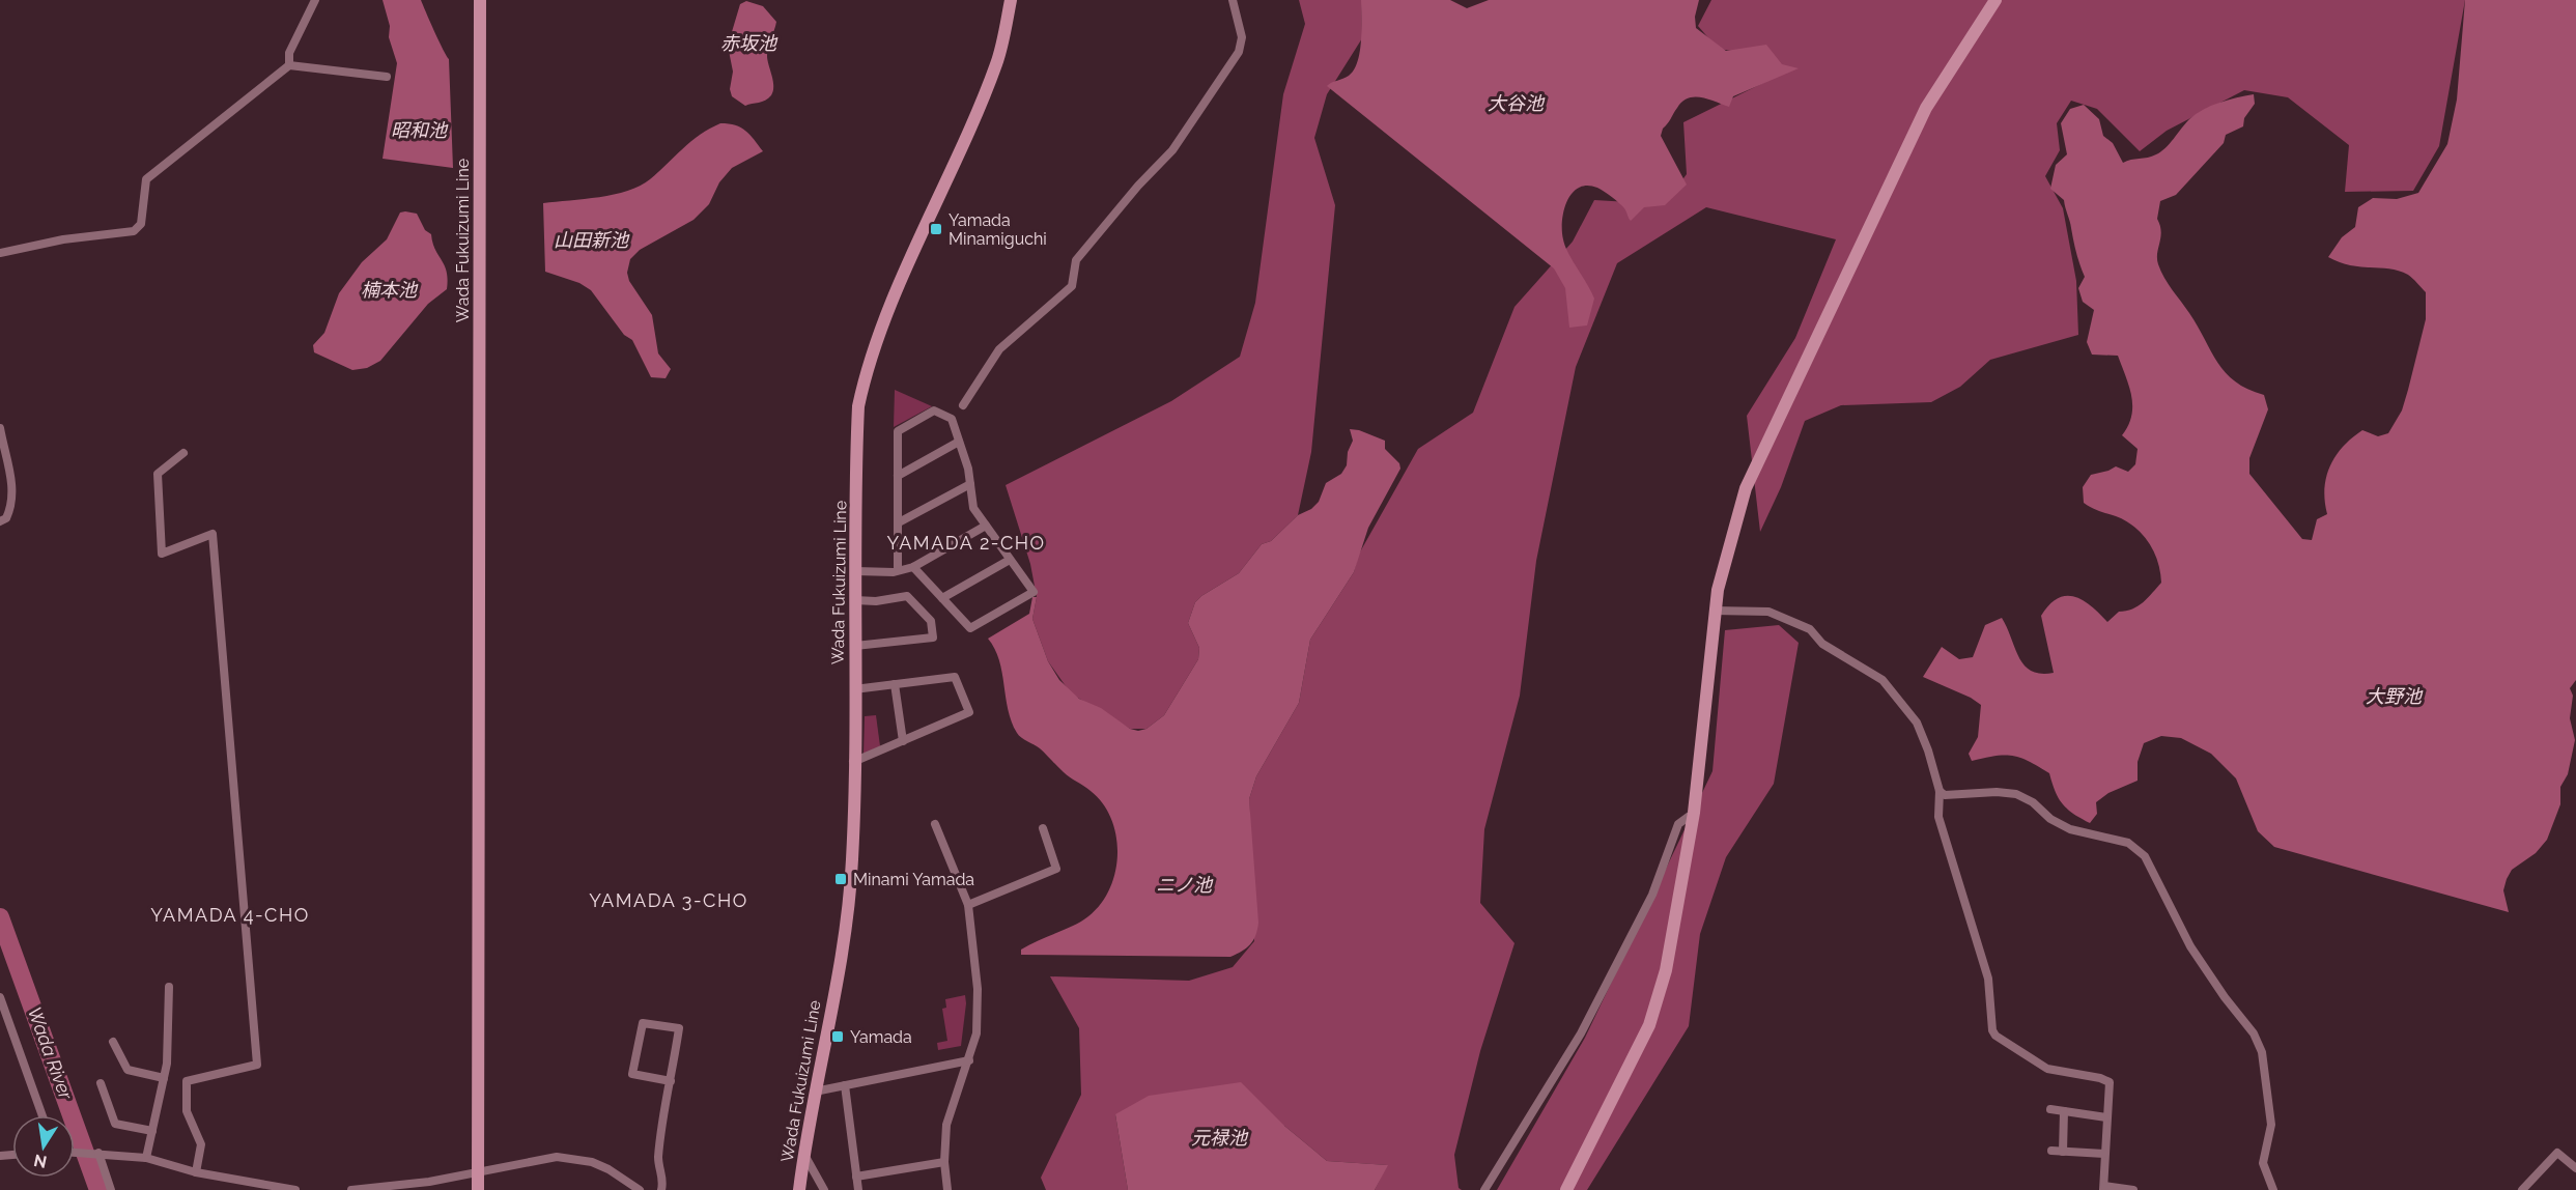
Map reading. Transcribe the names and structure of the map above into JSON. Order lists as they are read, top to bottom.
{
  "streets": {
    "main road": ["Wada Fukuizumi Line"]
  },
  "districts": ["YAMADA 2-CHO", "YAMADA 3-CHO", "YAMADA 4-CHO"],
  "water": [
    "赤坂池",
    "大谷池",
    "昭和池",
    "山田新池",
    "楠本池",
    "大野池",
    "ニノ池",
    "Wada River",
    "元禄池"
  ],
  "places": {
    "transit": ["Yamada Minamiguchi", "Minami Yamada", "Yamada"]
  },
  "north": "bottom"
}
